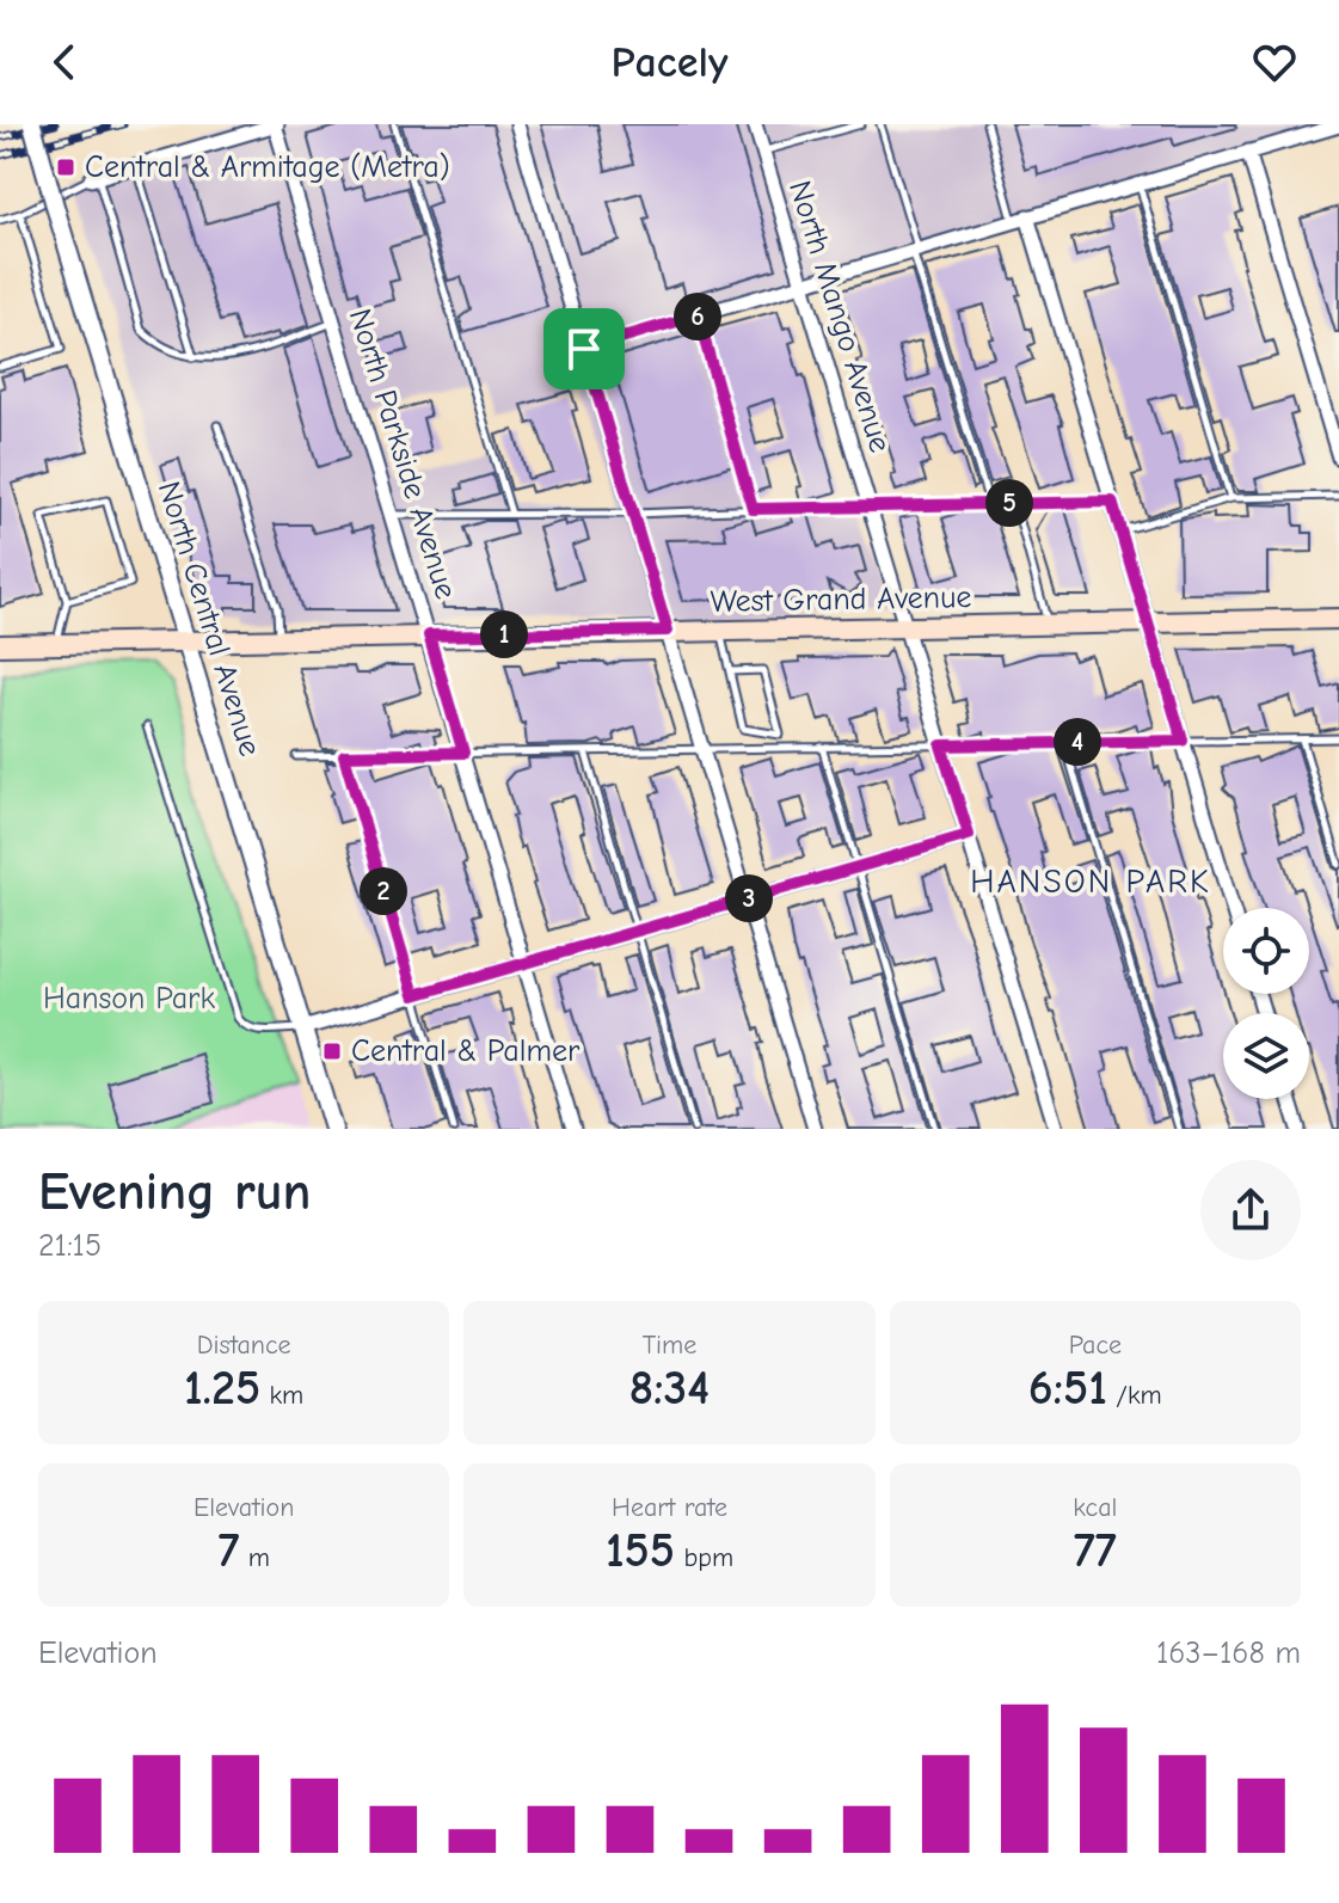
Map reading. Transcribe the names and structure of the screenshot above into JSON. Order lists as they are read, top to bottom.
{
  "streets": {
    "main road": ["West Grand Avenue"],
    "street": ["North Mango Avenue", "North Parkside Avenue", "North Central Avenue"]
  },
  "crossings": [
    ["North Mango Avenue", "West Grand Avenue"],
    ["North Parkside Avenue", "West Grand Avenue"],
    ["West Grand Avenue", "North Central Avenue"]
  ],
  "districts": ["HANSON PARK"],
  "parks": ["Hanson Park"],
  "places": {
    "transit": ["Central & Armitage (Metra)", "Central & Palmer"]
  },
  "page": {
    "header": "Pacely",
    "pins": [
      "6",
      "5",
      "1",
      "4",
      "2",
      "3"
    ],
    "heading": ["Evening run", "21:15"],
    "stats": [
      ["Distance", "1.25 km"],
      ["Time", "8:34"],
      ["Pace", "6:51 /km"],
      ["Elevation", "7 m"],
      ["Heart rate", "155 bpm"],
      ["kcal", "77"]
    ],
    "chart": ["Elevation", "163–168 m"]
  }
}
